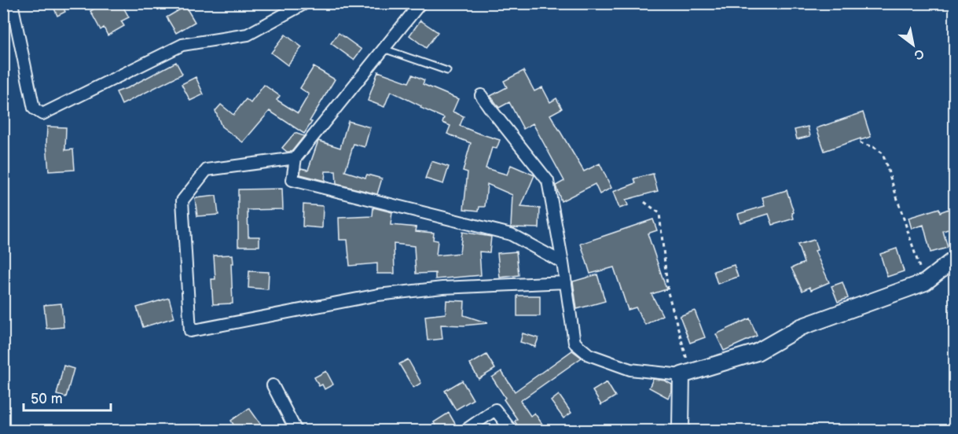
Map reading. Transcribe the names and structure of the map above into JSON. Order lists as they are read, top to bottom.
{
  "scale_bar": "50 m",
  "north": "bottom right"
}
